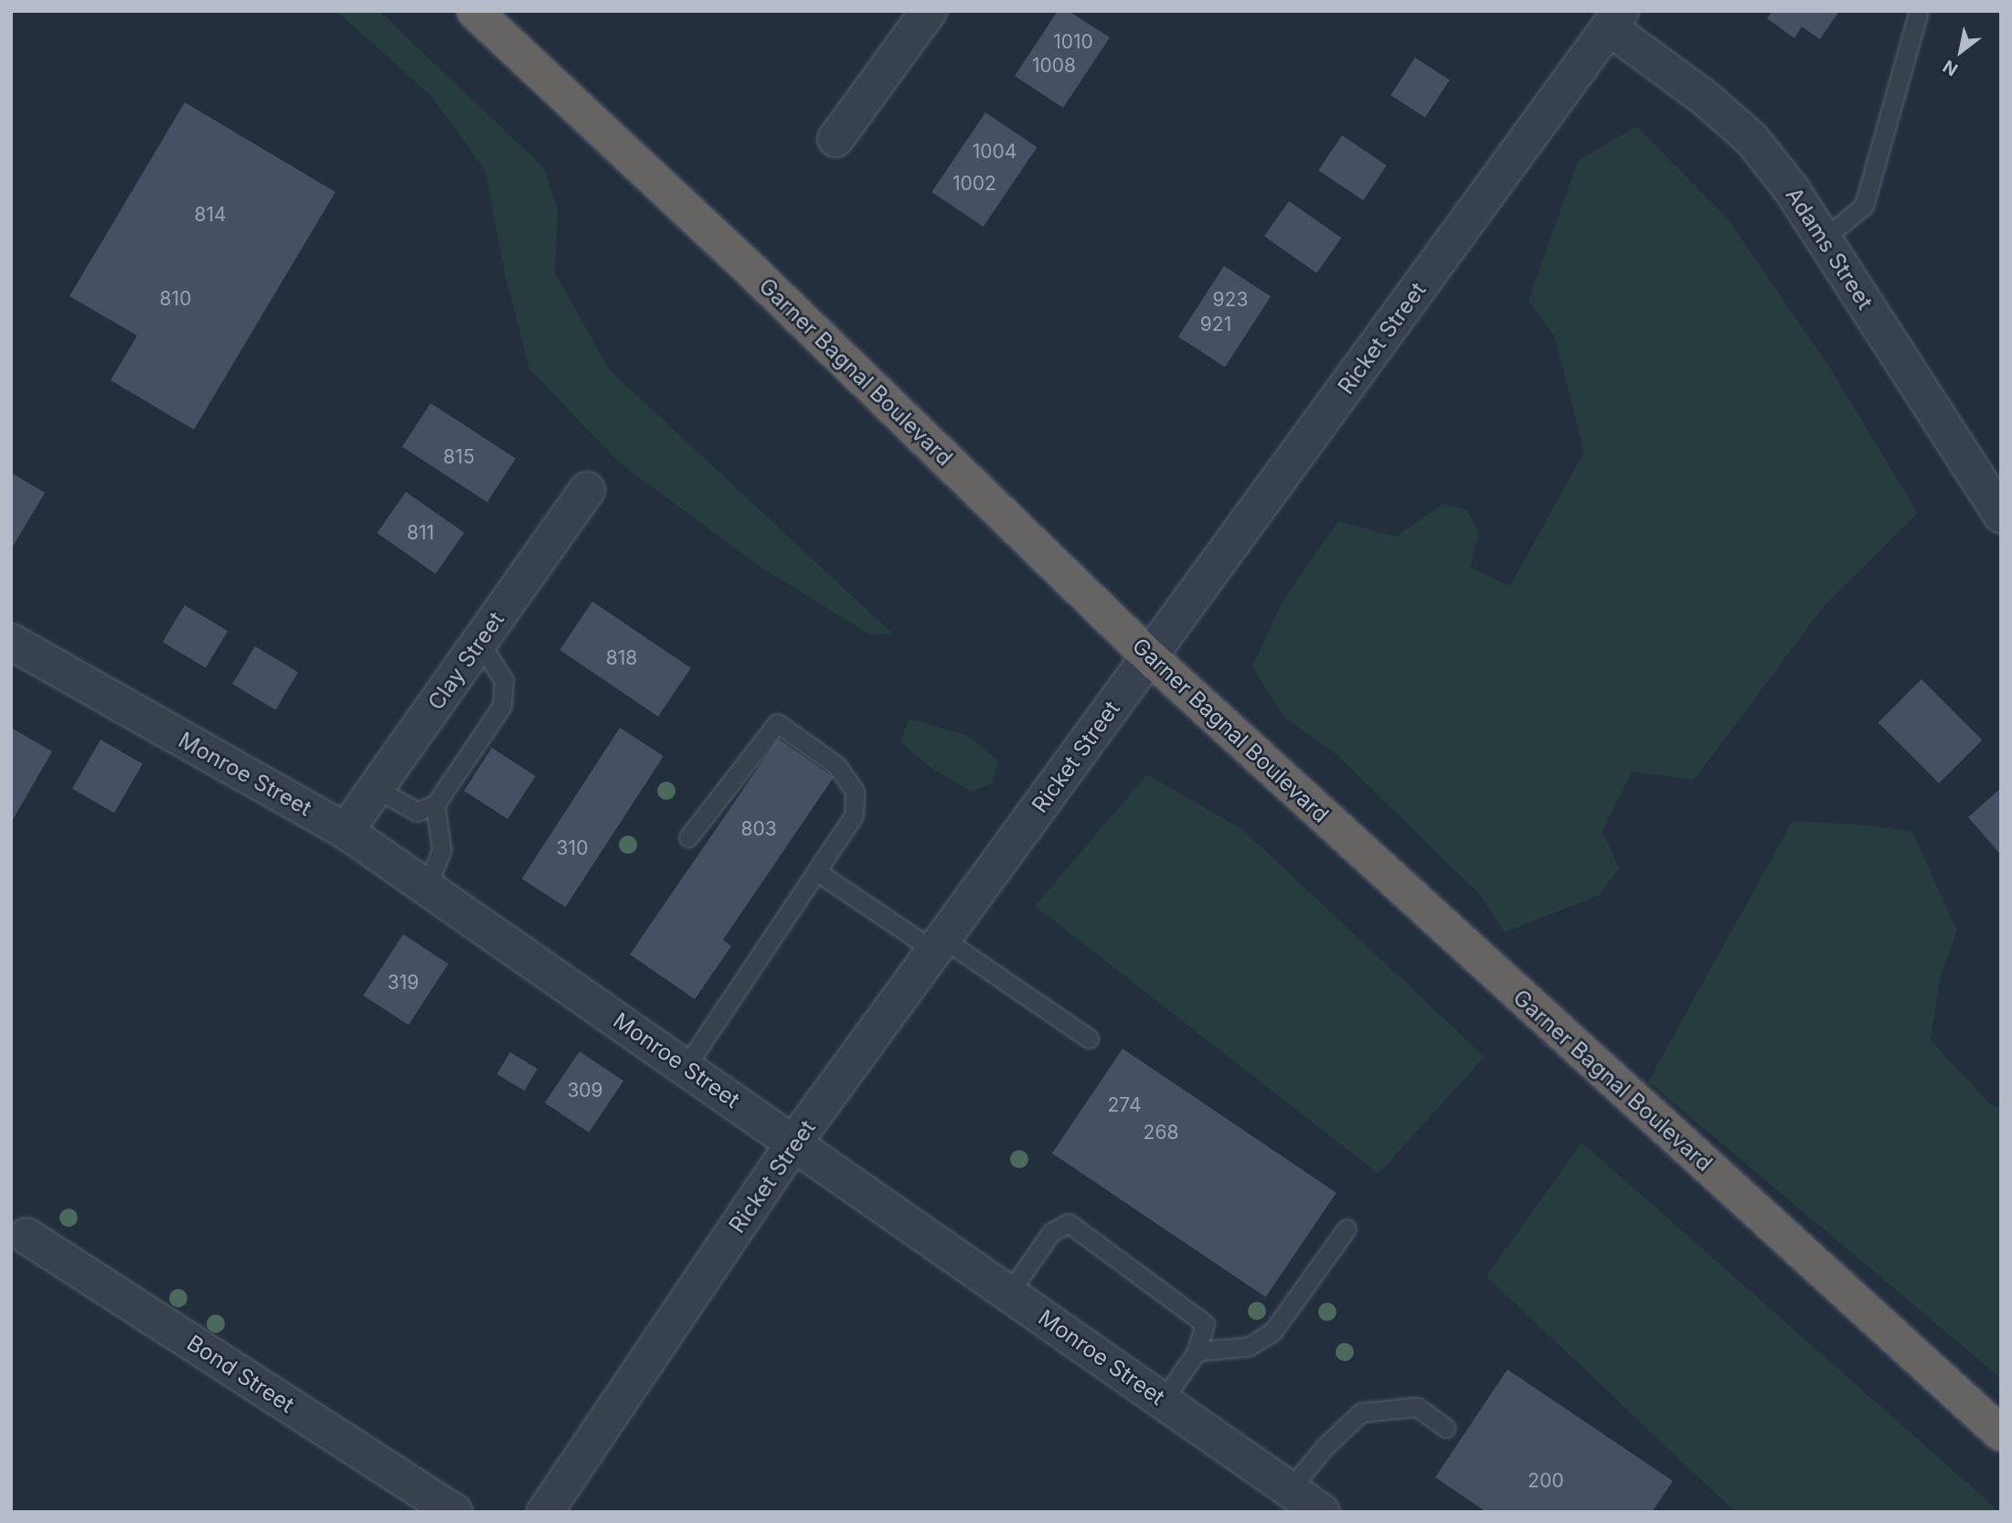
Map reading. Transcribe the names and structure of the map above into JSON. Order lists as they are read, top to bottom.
{
  "streets": {
    "highway": ["Garner Bagnal Boulevard"],
    "street": [
      "Adams Street",
      "Ricket Street",
      "Clay Street",
      "Monroe Street",
      "Bond Street"
    ]
  },
  "crossings": [
    ["Adams Street", "Ricket Street"],
    ["Ricket Street", "Garner Bagnal Boulevard"],
    ["Ricket Street", "Monroe Street"],
    ["Clay Street", "Monroe Street"]
  ],
  "house_numbers": [
    "1010",
    "1008",
    "1004",
    "1002",
    "814",
    "810",
    "923",
    "921",
    "815",
    "811",
    "818",
    "803",
    "310",
    "319",
    "309",
    "274",
    "268",
    "200"
  ],
  "north": "bottom left"
}
